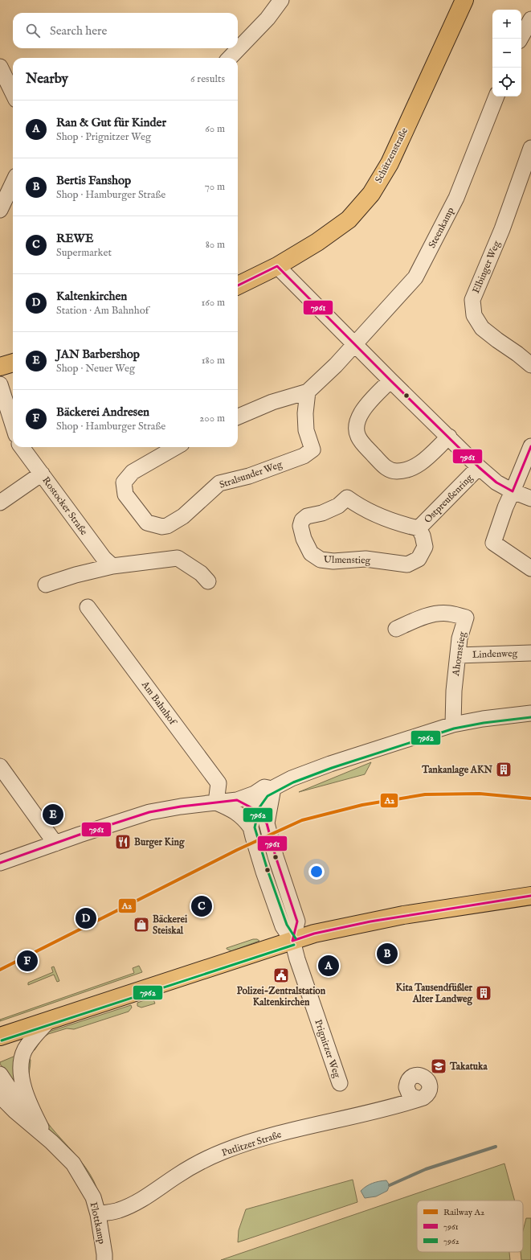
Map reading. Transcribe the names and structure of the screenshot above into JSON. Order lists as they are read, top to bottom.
{
  "streets": {
    "main road": ["Schützenstraße"],
    "street": [
      "Steenkamp",
      "Elbinger Weg",
      "Stralsunder Weg",
      "Ostpreußenring",
      "Rostocker Straße",
      "Ulmenstieg",
      "Ahornstieg",
      "Lindenweg",
      "Am Bahnhof",
      "Prignitzer Weg",
      "Putlitzer Straße",
      "Flottkamp"
    ]
  },
  "crossings": [
    ["Ostpreußenring", "Ulmenstieg"],
    ["Ahornstieg", "Lindenweg"],
    ["Putlitzer Straße", "Flottkamp"]
  ],
  "places": {
    "building": ["Tankanlage AKN", "Kita Tausendfüßler Alter Landweg"],
    "restaurant": ["Burger King"],
    "shop": ["Bäckerei Steiskal"],
    "public building": ["Polizei-Zentralstation Kaltenkirchen"],
    "school or university": ["Takatuka"]
  },
  "lines": ["transit line 7961", "transit line 7962", "rail line A2"],
  "legend": ["Railway A2", "7961", "7962"],
  "page": {
    "map_buttons": ["+", "−"],
    "search": "Search here",
    "heading": ["Nearby", "6 results"],
    "list": [
      {
        "mark": "A",
        "name": "Ran & Gut für Kinder",
        "note": "Shop · Prignitzer Weg",
        "value": "60 m"
      },
      {
        "mark": "B",
        "name": "Bertis Fanshop",
        "note": "Shop · Hamburger Straße",
        "value": "70 m"
      },
      {
        "mark": "C",
        "name": "REWE",
        "note": "Supermarket",
        "value": "80 m"
      },
      {
        "mark": "D",
        "name": "Kaltenkirchen",
        "note": "Station · Am Bahnhof",
        "value": "160 m"
      },
      {
        "mark": "E",
        "name": "JAN Barbershop",
        "note": "Shop · Neuer Weg",
        "value": "180 m"
      },
      {
        "mark": "F",
        "name": "Bäckerei Andresen",
        "note": "Shop · Hamburger Straße",
        "value": "200 m"
      }
    ],
    "pins": [
      "E",
      "C",
      "D",
      "B",
      "F",
      "A"
    ]
  }
}
